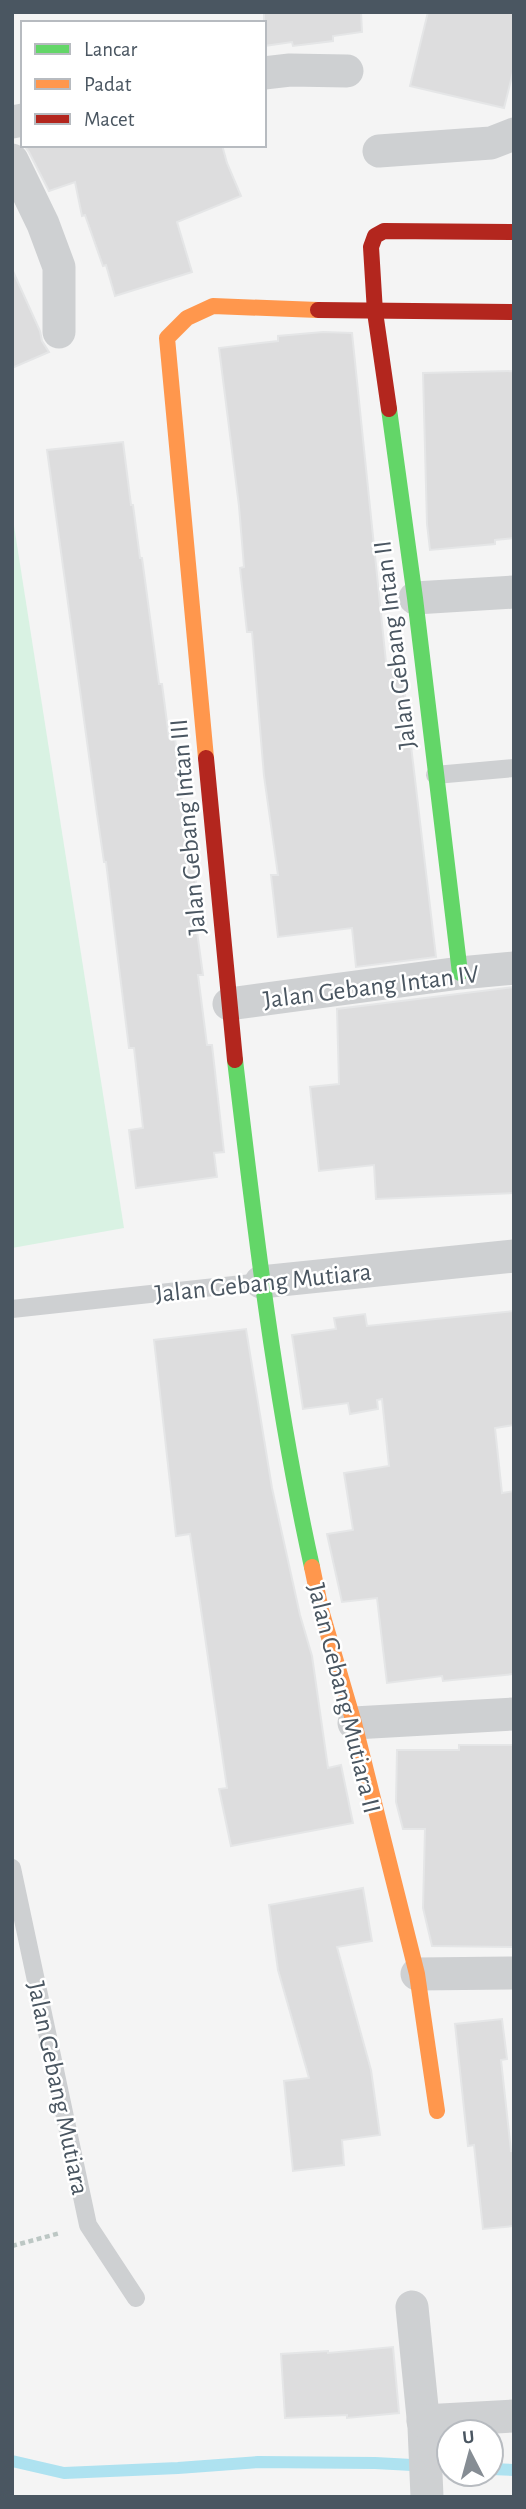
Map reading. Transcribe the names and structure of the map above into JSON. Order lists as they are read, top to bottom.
{
  "streets": {
    "street": [
      "Jalan Gebang Intan II",
      "Jalan Gebang Intan III",
      "Jalan Gebang Intan IV",
      "Jalan Gebang Mutiara",
      "Jalan Gebang Mutiara II"
    ]
  },
  "crossings": [
    ["Jalan Gebang Intan II", "Jalan Gebang Intan III"],
    ["Jalan Gebang Intan II", "Jalan Gebang Intan IV"],
    ["Jalan Gebang Intan III", "Jalan Gebang Intan IV"],
    ["Jalan Gebang Intan III", "Jalan Gebang Mutiara"],
    ["Jalan Gebang Intan III", "Jalan Gebang Mutiara II"],
    ["Jalan Gebang Mutiara", "Jalan Gebang Mutiara II"]
  ],
  "legend": ["Lancar", "Padat", "Macet"],
  "north": "top"
}
